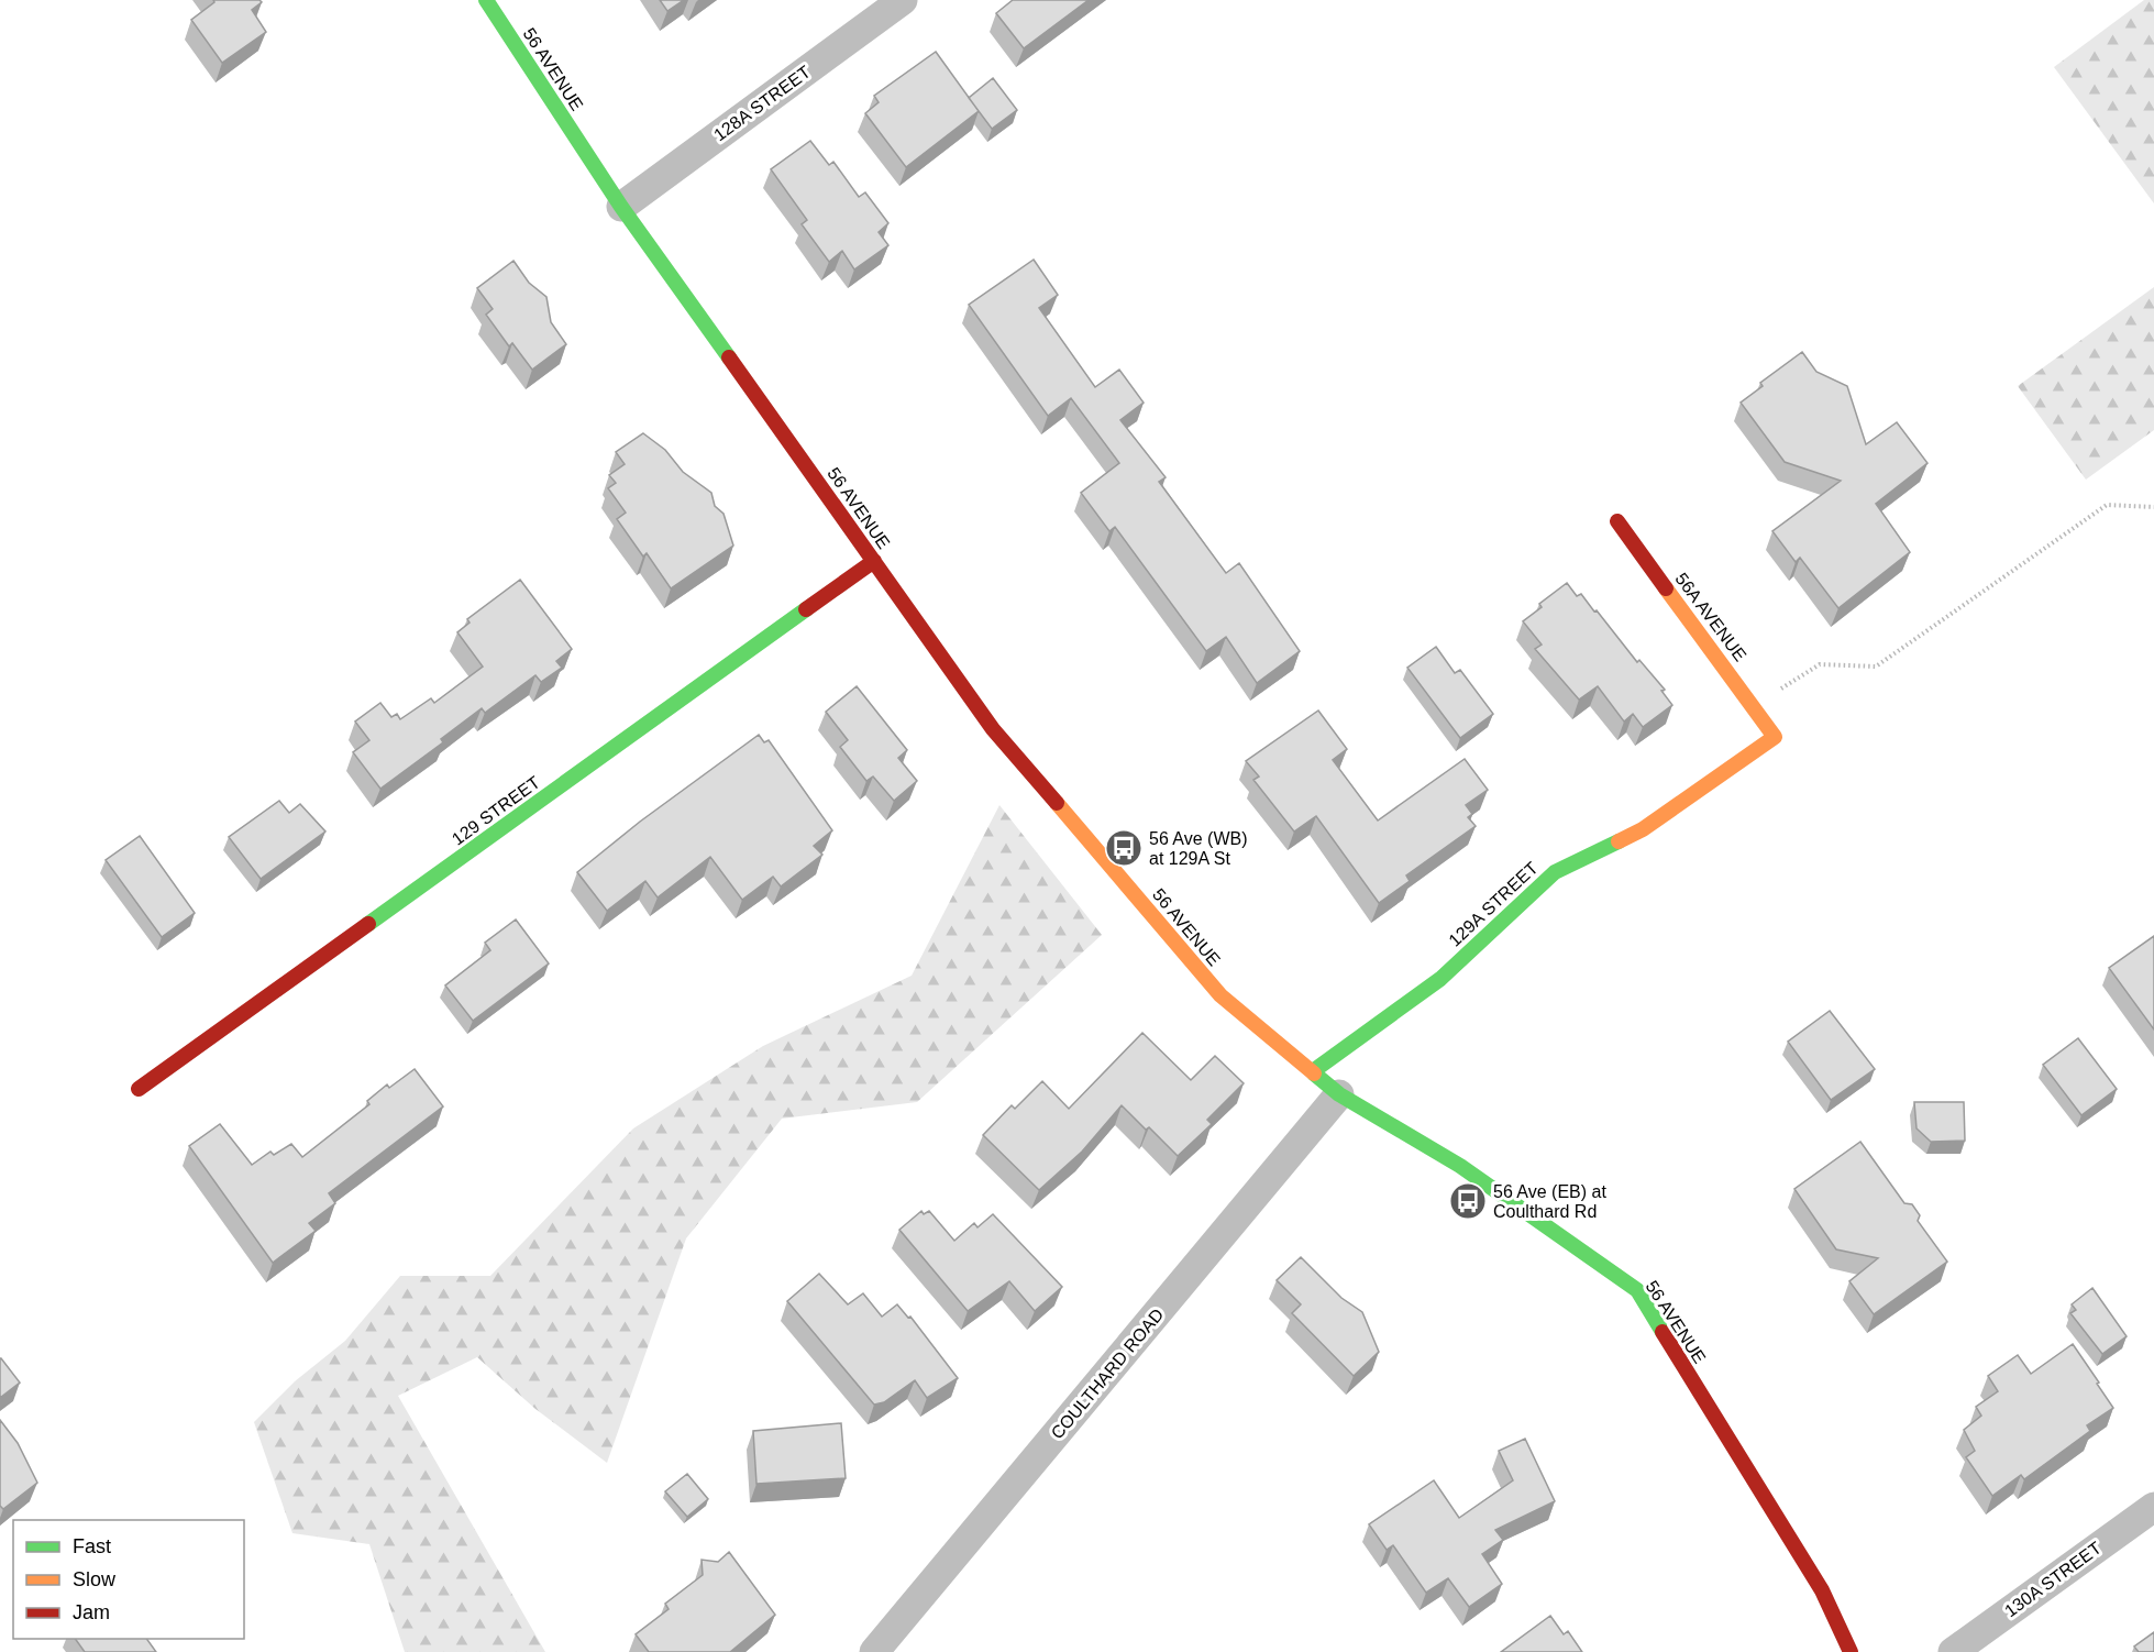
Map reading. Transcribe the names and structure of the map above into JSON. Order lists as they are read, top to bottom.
{
  "streets": {
    "street": [
      "56 AVENUE",
      "128A STREET",
      "56A AVENUE",
      "129 STREET",
      "129A STREET",
      "COULTHARD ROAD",
      "130A STREET"
    ]
  },
  "crossings": [
    ["56 AVENUE", "128A STREET"],
    ["56 AVENUE", "129 STREET"],
    ["56 AVENUE", "129A STREET"],
    ["56 AVENUE", "COULTHARD ROAD"],
    ["56A AVENUE", "129A STREET"]
  ],
  "places": {
    "bus stop": ["56 Ave (WB) at 129A St", "56 Ave (EB) at Coulthard Rd"]
  },
  "legend": ["Fast", "Slow", "Jam"]
}
